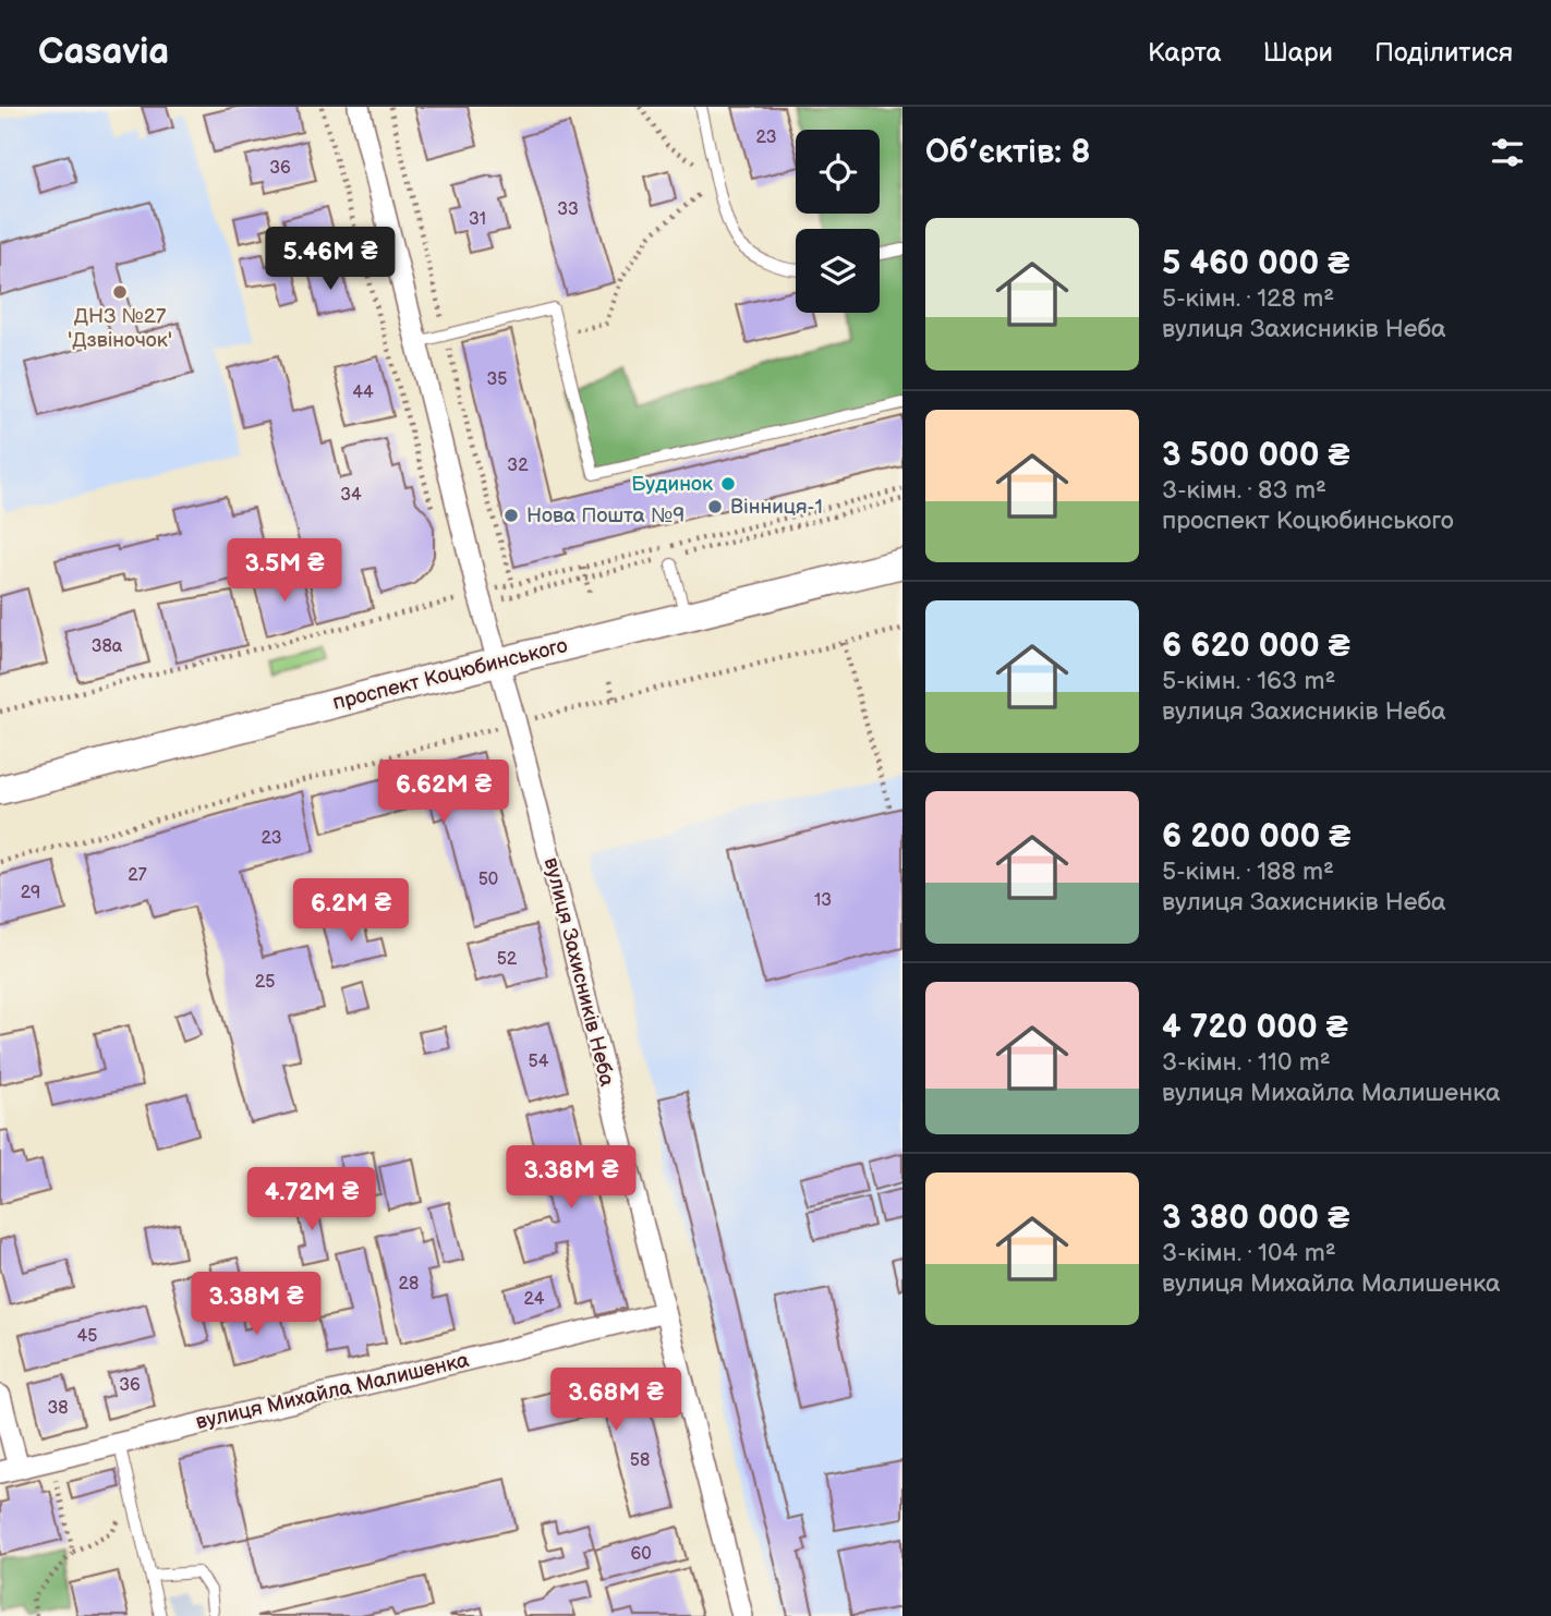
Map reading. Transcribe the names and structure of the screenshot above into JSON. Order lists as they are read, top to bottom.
{
  "streets": {
    "main road": ["проспект Коцюбинського"],
    "street": ["вулиця Захисників Неба", "вулиця Михайла Малишенка"]
  },
  "crossings": [
    ["проспект Коцюбинського", "вулиця Захисників Неба"],
    ["вулиця Захисників Неба", "вулиця Михайла Малишенка"]
  ],
  "places": [
    "ДНЗ №27 'Дзвіночок'",
    "Будинок",
    "Вінниця-1",
    "Нова Пошта №9"
  ],
  "house_numbers": [
    "23",
    "36",
    "33",
    "31",
    "35",
    "44",
    "32",
    "34",
    "38а",
    "23",
    "27",
    "50",
    "29",
    "13",
    "52",
    "25",
    "54",
    "28",
    "24",
    "45",
    "36",
    "38",
    "58",
    "60"
  ],
  "page": {
    "header": "Casavia",
    "nav": ["Карта", "Шари", "Поділитися"],
    "heading": "Об’єктів: 8",
    "list": [
      {
        "name": "5 460 000 ₴",
        "note": "5-кімн. · 128 m² · вулиця Захисників Неба"
      },
      {
        "name": "3 500 000 ₴",
        "note": "3-кімн. · 83 m² · проспект Коцюбинського"
      },
      {
        "name": "6 620 000 ₴",
        "note": "5-кімн. · 163 m² · вулиця Захисників Неба"
      },
      {
        "name": "6 200 000 ₴",
        "note": "5-кімн. · 188 m² · вулиця Захисників Неба"
      },
      {
        "name": "4 720 000 ₴",
        "note": "3-кімн. · 110 m² · вулиця Михайла Малишенка"
      },
      {
        "name": "3 380 000 ₴",
        "note": "3-кімн. · 104 m² · вулиця Михайла Малишенка"
      }
    ],
    "price": [
      "5.46M ₴",
      "3.5M ₴",
      "6.62M ₴",
      "6.2M ₴",
      "3.38M ₴",
      "4.72M ₴",
      "3.38M ₴",
      "3.68M ₴"
    ]
  }
}
